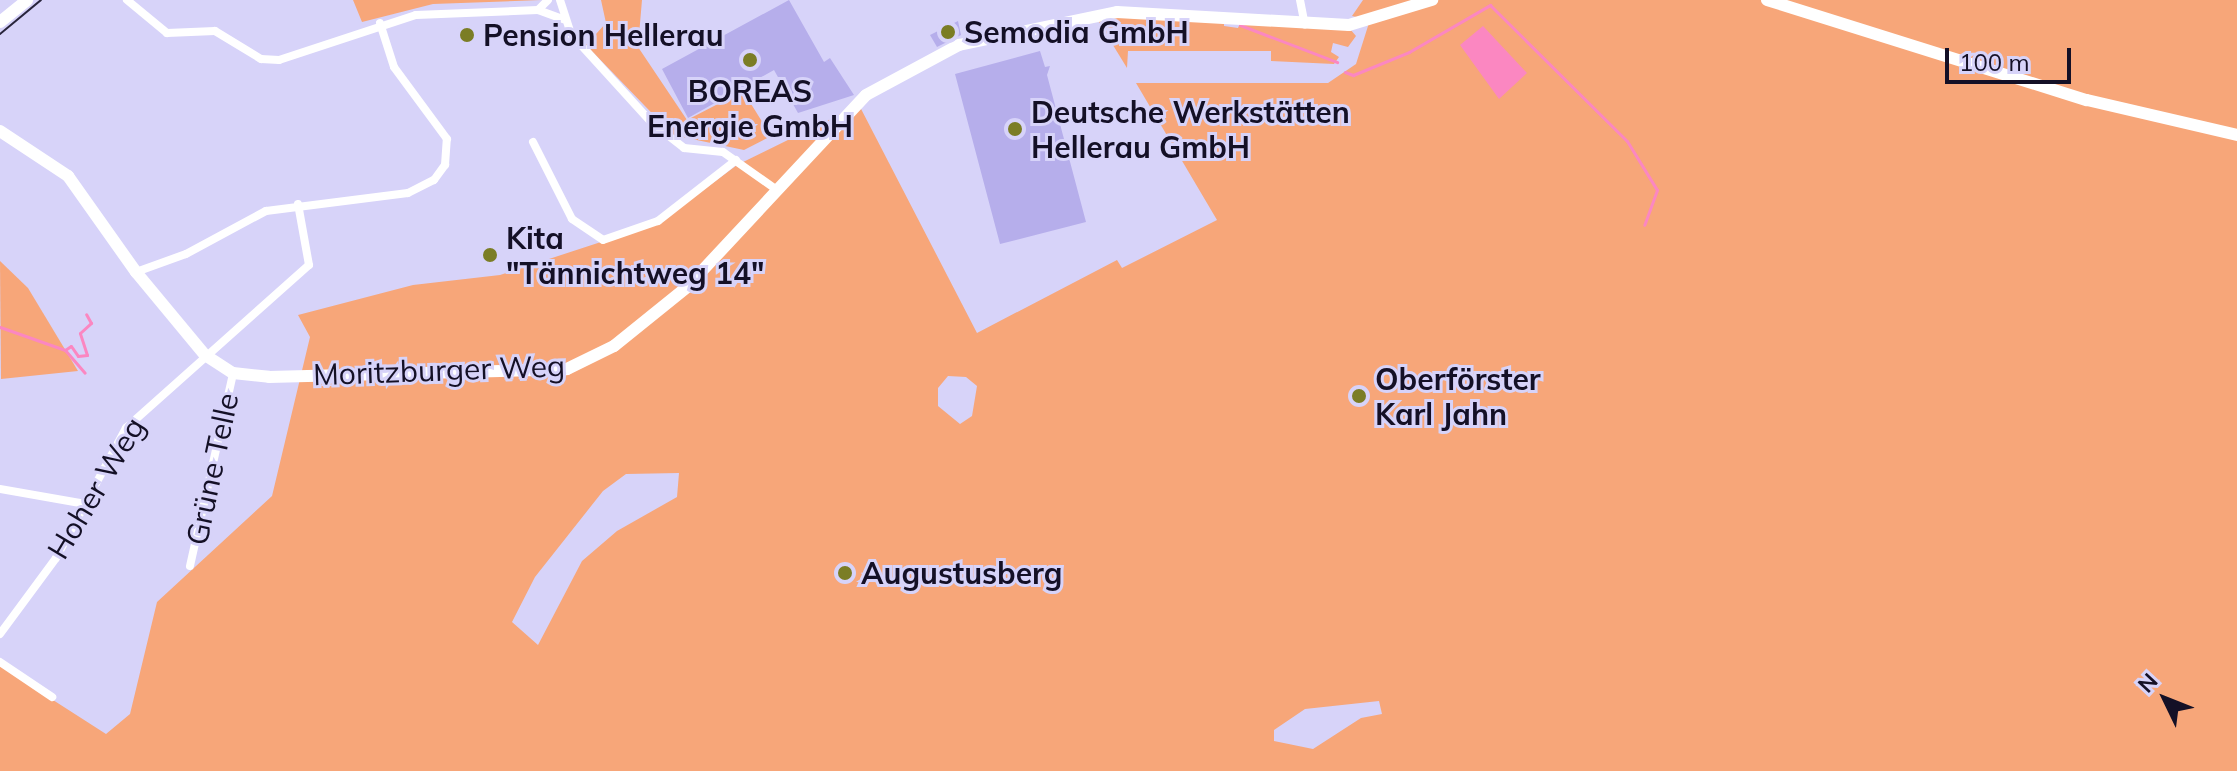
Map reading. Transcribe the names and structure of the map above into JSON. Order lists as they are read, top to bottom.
{
  "streets": {
    "street": ["Moritzburger Weg", "Grüne Telle", "Hoher Weg"]
  },
  "crossings": [
    ["Moritzburger Weg", "Grüne Telle"],
    ["Moritzburger Weg", "Hoher Weg"]
  ],
  "places": [
    "Semodia GmbH",
    "Pension Hellerau",
    "BOREAS Energie GmbH",
    "Deutsche Werkstätten Hellerau GmbH",
    "Kita \"Tännichtweg 14\"",
    "Oberförster Karl Jahn",
    "Augustusberg"
  ],
  "scale_bar": "100 m",
  "north": "top left"
}
